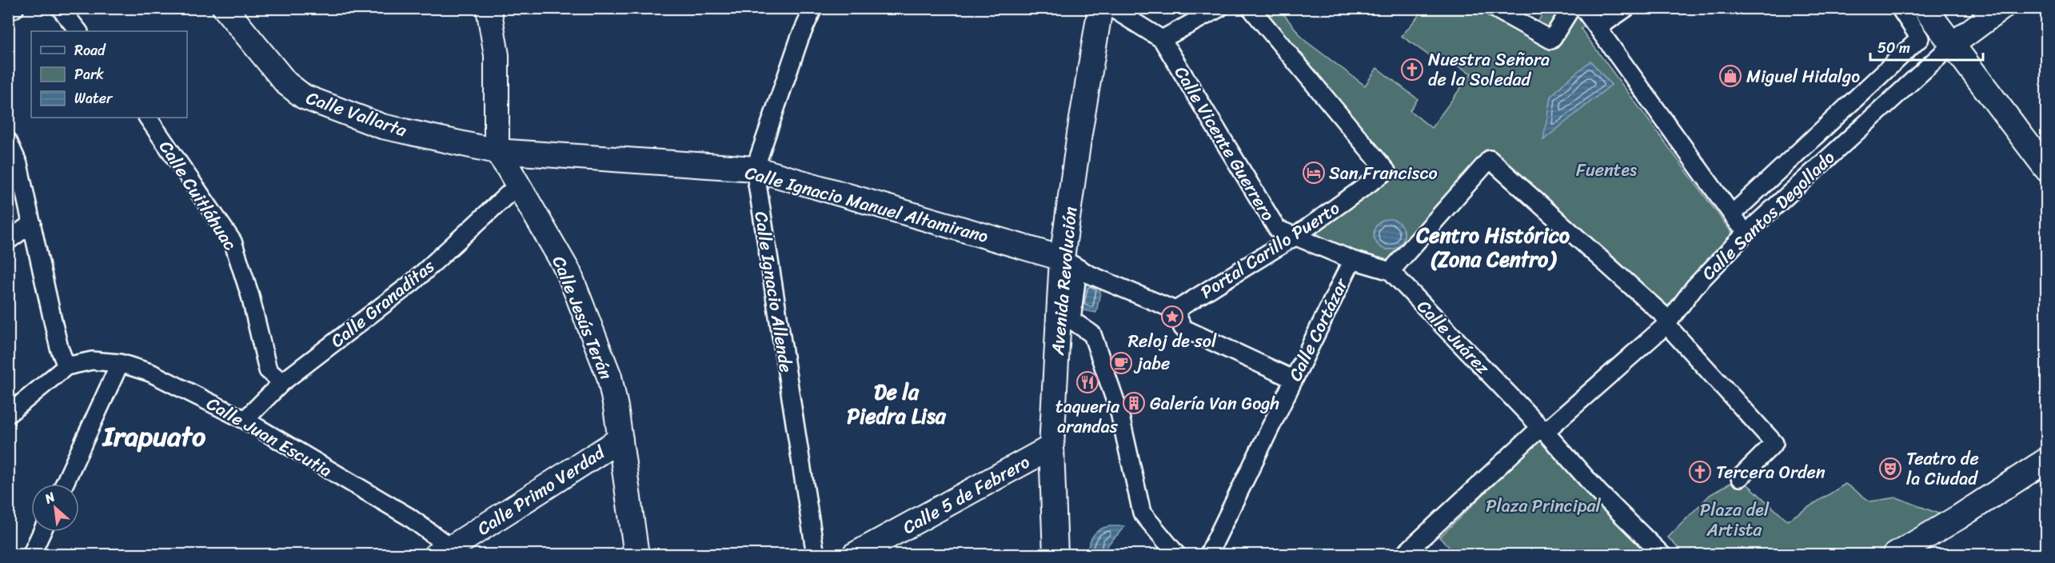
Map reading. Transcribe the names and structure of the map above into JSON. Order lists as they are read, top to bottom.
{
  "streets": {
    "street": [
      "Calle Vallarta",
      "Calle Vicente Guerrero",
      "Calle Cuitláhuac",
      "Calle Ignacio Manuel Altamirano",
      "Calle Santos Degollado",
      "Portal Carillo Puerto",
      "Avenida Revolución",
      "Calle Ignacio Allende",
      "Calle Granaditas",
      "Calle Jesús Terán",
      "Calle Cortázar",
      "Calle Juárez",
      "Calle Juan Escutia",
      "Calle Primo Verdad",
      "Calle 5 de Febrero"
    ]
  },
  "crossings": [
    ["Calle Vallarta", "Calle Ignacio Manuel Altamirano"],
    ["Calle Vallarta", "Calle Jesús Terán"],
    ["Calle Vicente Guerrero", "Portal Carillo Puerto"],
    ["Calle Vicente Guerrero", "Calle Cortázar"],
    ["Calle Vicente Guerrero", "Calle Juárez"],
    ["Calle Cuitláhuac", "Calle Granaditas"],
    ["Calle Ignacio Manuel Altamirano", "Avenida Revolución"],
    ["Calle Ignacio Manuel Altamirano", "Calle Ignacio Allende"],
    ["Calle Ignacio Manuel Altamirano", "Calle Jesús Terán"],
    ["Calle Santos Degollado", "Calle Juárez"],
    ["Avenida Revolución", "Calle 5 de Febrero"],
    ["Calle Granaditas", "Calle Jesús Terán"],
    ["Calle Granaditas", "Calle Juan Escutia"],
    ["Calle Jesús Terán", "Calle Primo Verdad"],
    ["Calle Cortázar", "Calle Juárez"],
    ["Calle Juan Escutia", "Calle Primo Verdad"]
  ],
  "districts": ["Centro Histórico (Zona Centro)", "De la Piedra Lisa", "Irapuato"],
  "parks": ["Fuentes", "Plaza Principal", "Plaza del Artista"],
  "places": {
    "church": ["Nuestra Señora de la Soledad", "Tercera Orden"],
    "shop": ["Miguel Hidalgo"],
    "hotel": ["San Francisco"],
    "place": ["Reloj de sol"],
    "cafe": ["jabe"],
    "restaurant": ["taqueria arandas"],
    "building": ["Galería Van Gogh"],
    "theatre": ["Teatro de la Ciudad"]
  },
  "legend": ["Road", "Park", "Water"],
  "scale_bar": "50 m",
  "north": "top left"
}
